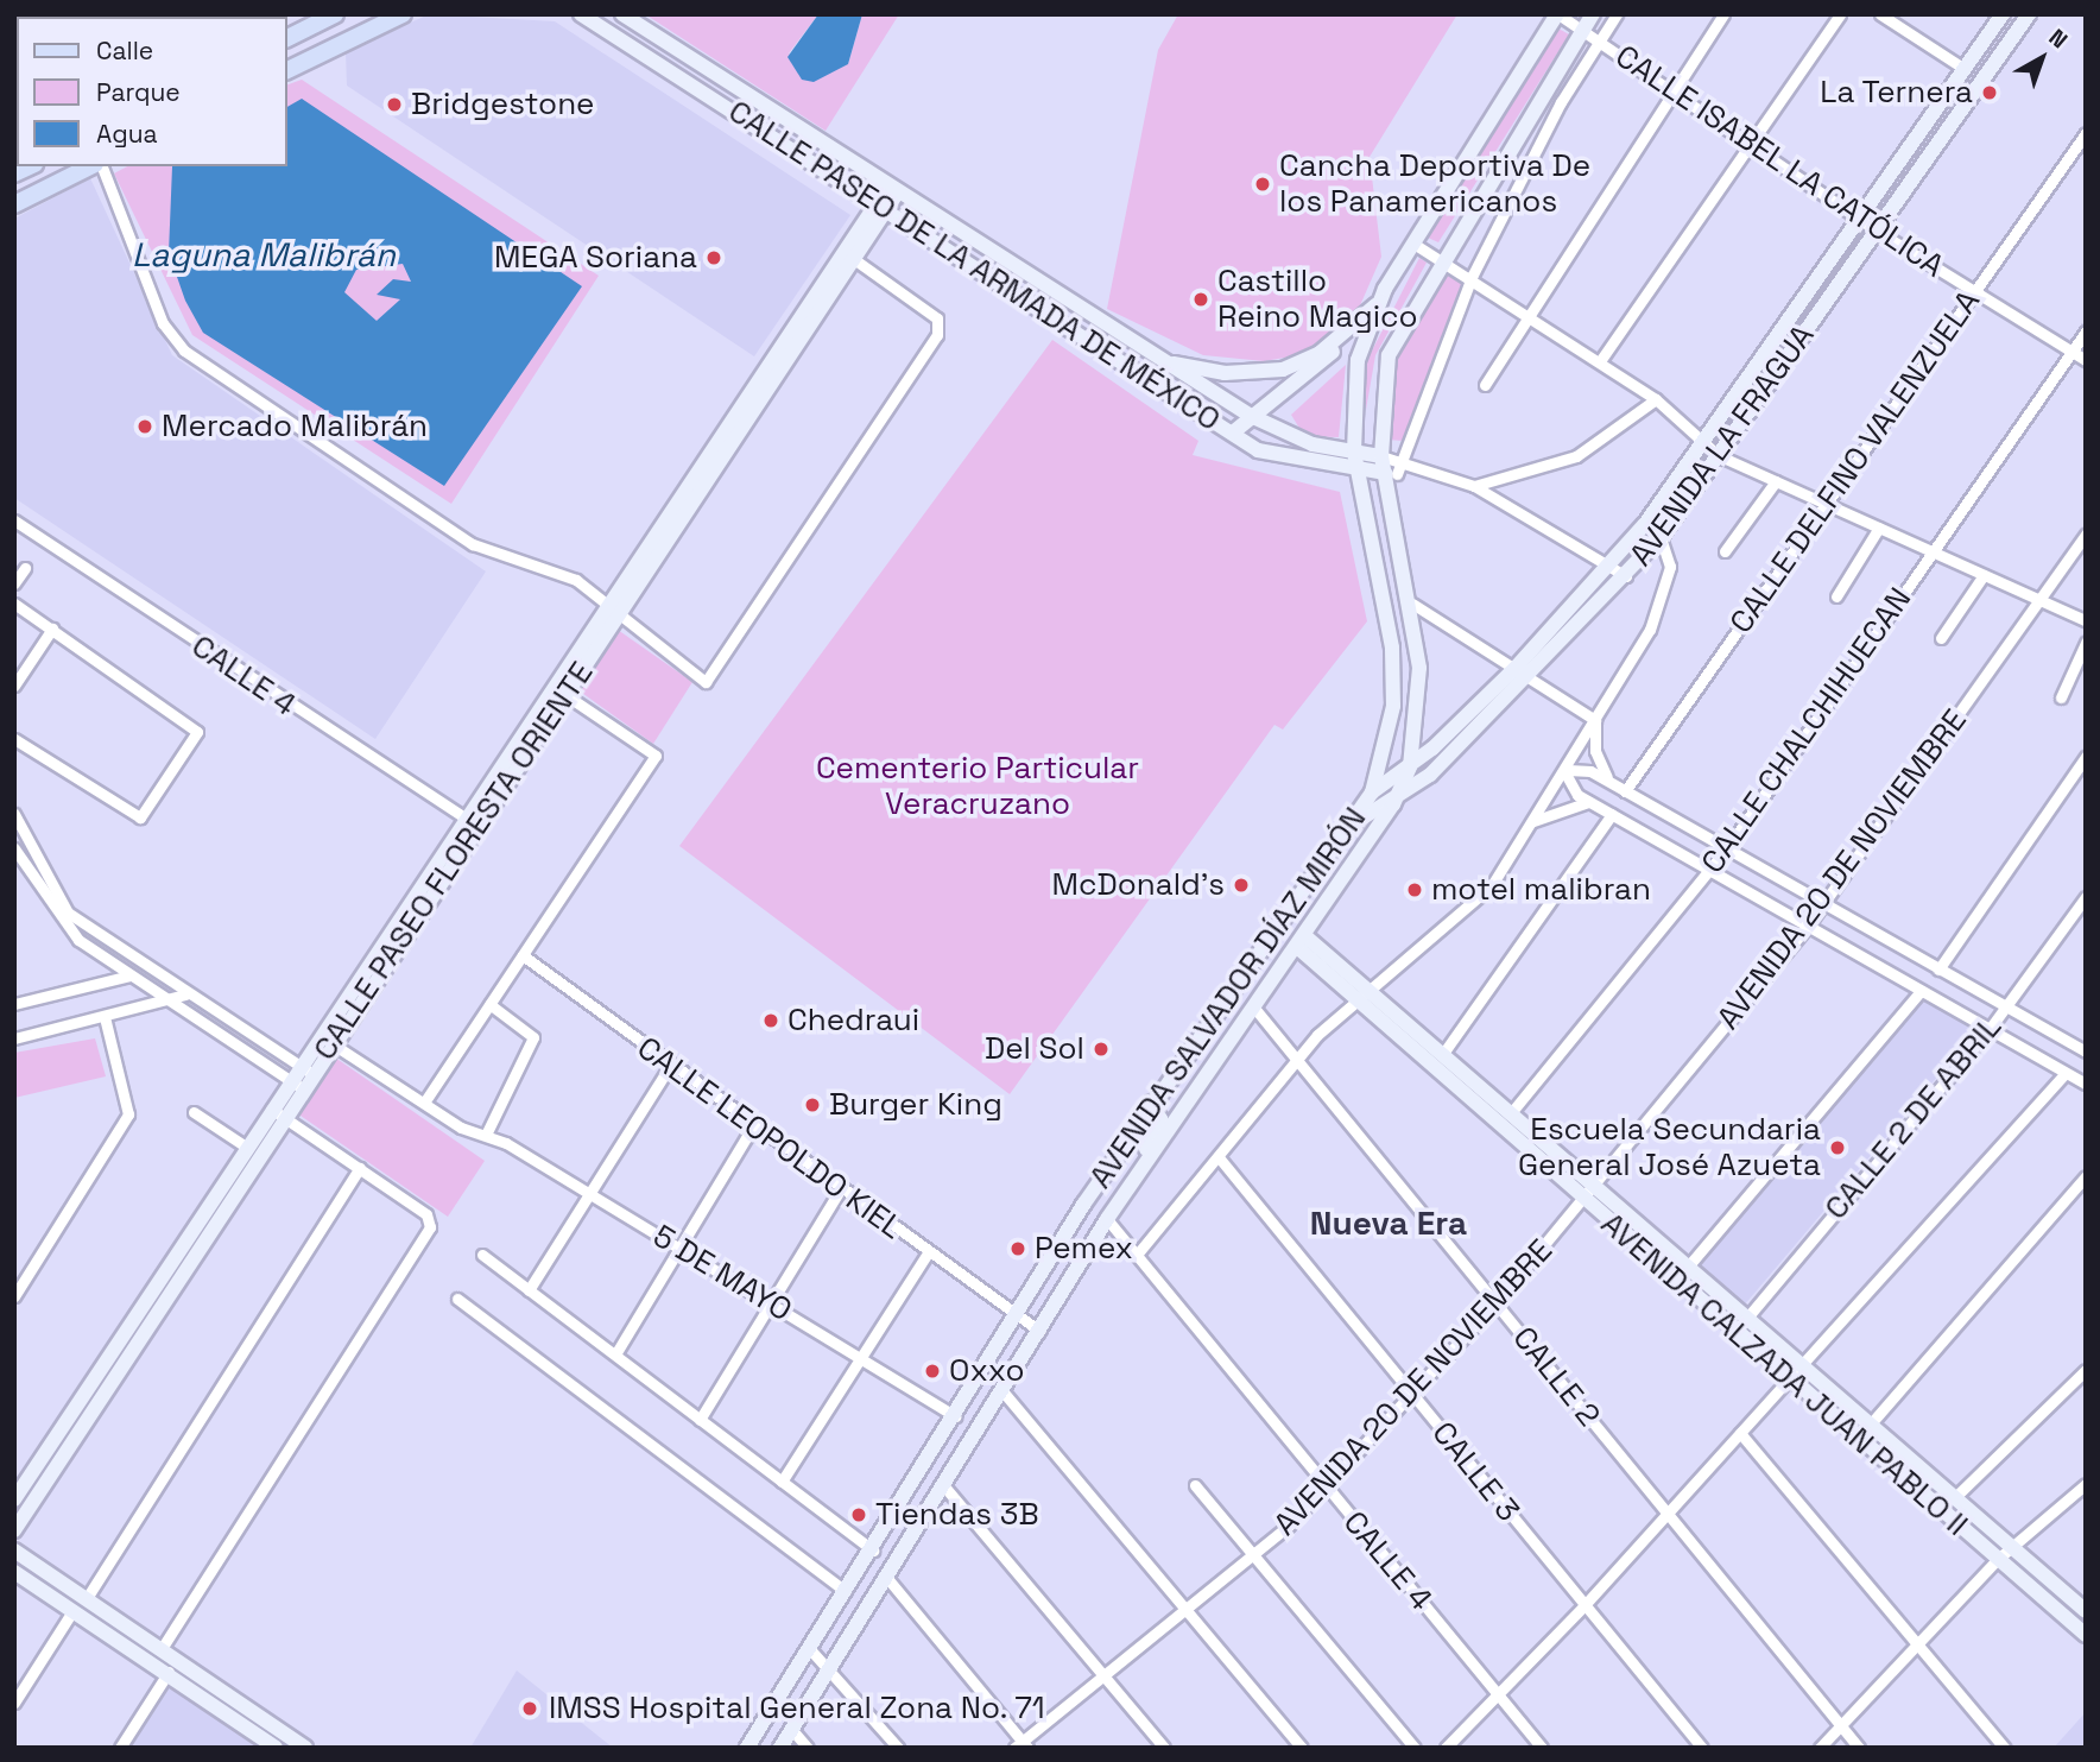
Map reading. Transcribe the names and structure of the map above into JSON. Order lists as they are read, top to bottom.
{
  "streets": {
    "main road": [
      "CALLE PASEO DE LA ARMADA DE MÉXICO",
      "AVENIDA LA FRAGUA",
      "CALLE PASEO FLORESTA ORIENTE",
      "AVENIDA SALVADOR DÍAZ MIRÓN",
      "AVENIDA CALZADA JUAN PABLO II"
    ],
    "street": [
      "CALLE ISABEL LA CATÓLICA",
      "CALLE DELFINO VALENZUELA",
      "CALLE 4",
      "CALLE CHALCHIHUECAN",
      "AVENIDA 20 DE NOVIEMBRE",
      "CALLE 2 DE ABRIL",
      "CALLE LEOPOLDO KIEL",
      "5 DE MAYO",
      "CALLE 2",
      "CALLE 3"
    ]
  },
  "crossings": [
    ["CALLE ISABEL LA CATÓLICA", "AVENIDA LA FRAGUA"],
    ["CALLE ISABEL LA CATÓLICA", "CALLE DELFINO VALENZUELA"],
    ["CALLE ISABEL LA CATÓLICA", "CALLE CHALCHIHUECAN"],
    ["CALLE ISABEL LA CATÓLICA", "AVENIDA SALVADOR DÍAZ MIRÓN"],
    ["CALLE PASEO DE LA ARMADA DE MÉXICO", "CALLE PASEO FLORESTA ORIENTE"],
    ["CALLE PASEO DE LA ARMADA DE MÉXICO", "AVENIDA SALVADOR DÍAZ MIRÓN"],
    ["AVENIDA LA FRAGUA", "AVENIDA SALVADOR DÍAZ MIRÓN"],
    ["CALLE 4", "CALLE PASEO FLORESTA ORIENTE"],
    ["CALLE 4", "AVENIDA 20 DE NOVIEMBRE"],
    ["CALLE 4", "AVENIDA SALVADOR DÍAZ MIRÓN"],
    ["CALLE CHALCHIHUECAN", "AVENIDA CALZADA JUAN PABLO II"],
    ["CALLE PASEO FLORESTA ORIENTE", "5 DE MAYO"],
    ["AVENIDA 20 DE NOVIEMBRE", "AVENIDA CALZADA JUAN PABLO II"],
    ["AVENIDA 20 DE NOVIEMBRE", "CALLE 2"],
    ["AVENIDA 20 DE NOVIEMBRE", "CALLE 3"],
    ["AVENIDA SALVADOR DÍAZ MIRÓN", "CALLE LEOPOLDO KIEL"],
    ["AVENIDA SALVADOR DÍAZ MIRÓN", "5 DE MAYO"],
    ["AVENIDA SALVADOR DÍAZ MIRÓN", "AVENIDA CALZADA JUAN PABLO II"],
    ["AVENIDA SALVADOR DÍAZ MIRÓN", "CALLE 2"],
    ["CALLE 2 DE ABRIL", "AVENIDA CALZADA JUAN PABLO II"]
  ],
  "districts": ["Nueva Era"],
  "water": ["Laguna Malibrán"],
  "parks": ["Cementerio Particular Veracruzano"],
  "places": [
    "La Ternera",
    "Bridgestone",
    "Cancha Deportiva De los Panamericanos",
    "MEGA Soriana",
    "Castillo Reino Magico",
    "Mercado Malibrán",
    "McDonald's",
    "motel malibran",
    "Chedraui",
    "Del Sol",
    "Burger King",
    "Escuela Secundaria General José Azueta",
    "Pemex",
    "Oxxo",
    "Tiendas 3B",
    "IMSS Hospital General Zona No. 71"
  ],
  "legend": ["Calle", "Parque", "Agua"],
  "north": "top right"
}
